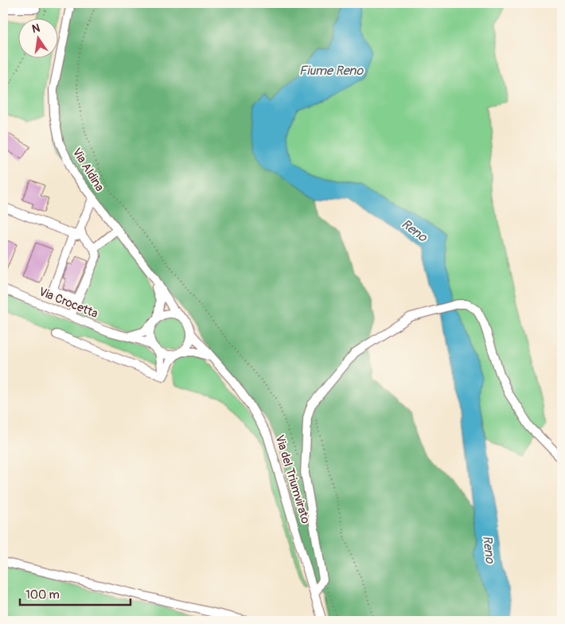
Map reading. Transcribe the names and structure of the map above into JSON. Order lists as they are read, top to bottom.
{
  "streets": {
    "street": ["Via Aldina", "Via Crocetta", "Via del Triumvirato"]
  },
  "crossings": [
    ["Via Aldina", "Via Crocetta"],
    ["Via Aldina", "Via del Triumvirato"],
    ["Via Crocetta", "Via del Triumvirato"]
  ],
  "water": ["Fiume Reno", "Reno"],
  "scale_bar": "100 m",
  "north": "top"
}
